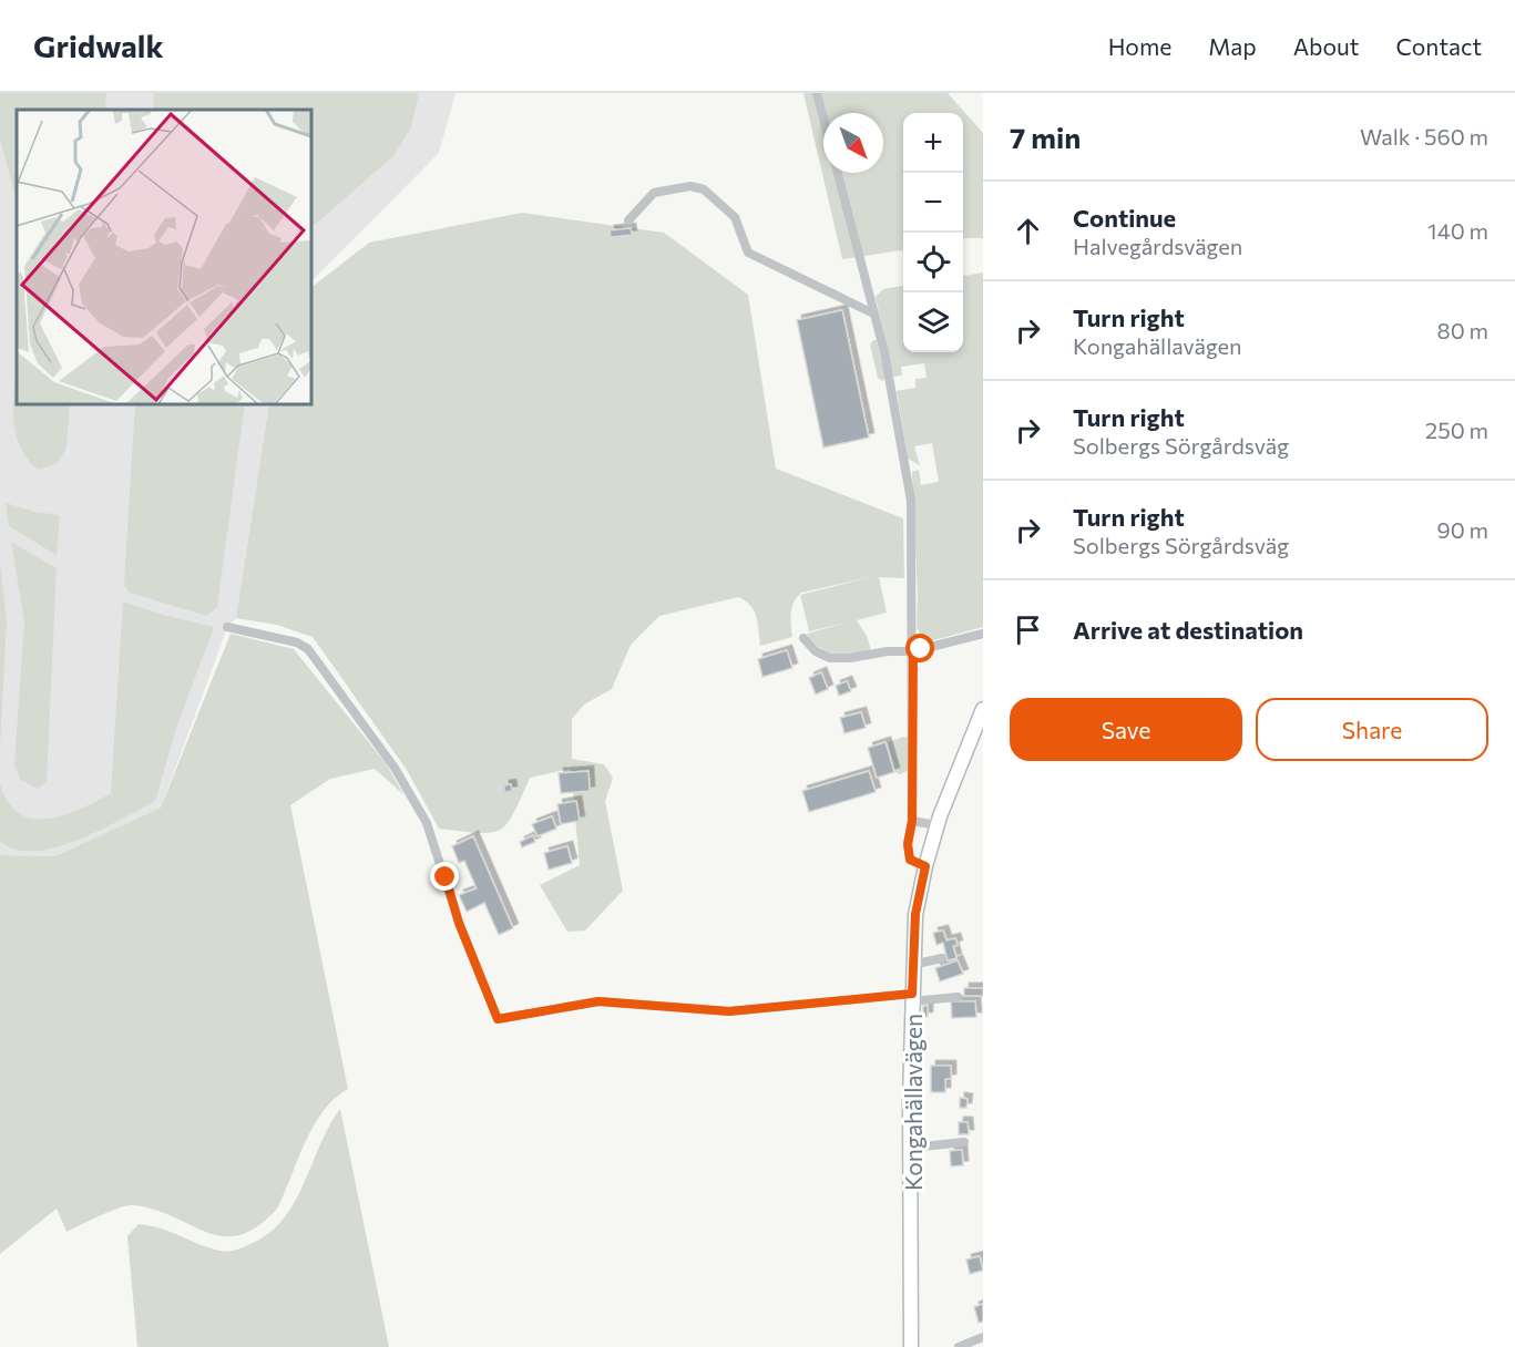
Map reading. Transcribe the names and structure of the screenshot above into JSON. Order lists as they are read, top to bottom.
{
  "streets": {
    "street": ["Kongahällavägen"]
  },
  "north": "bottom right",
  "page": {
    "header": "Gridwalk",
    "nav": [
      "Home",
      "Map",
      "About",
      "Contact"
    ],
    "heading": ["7 min", "Walk · 560 m"],
    "map_buttons": ["+", "−"],
    "list": [
      ["Continue", "Halvegårdsvägen", "140 m"],
      ["Turn right", "Kongahällavägen", "80 m"],
      ["Turn right", "Solbergs Sörgårdsväg", "250 m"],
      ["Turn right", "Solbergs Sörgårdsväg", "90 m"],
      "Arrive at destination"
    ],
    "buttons": ["Save", "Share"]
  }
}
